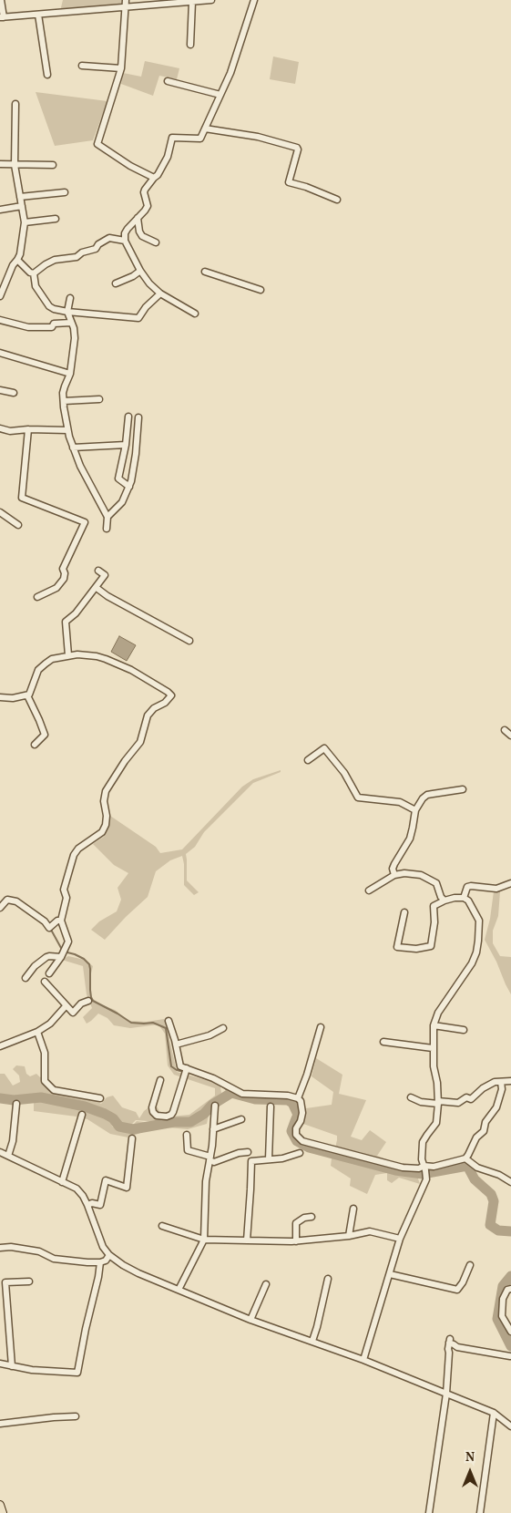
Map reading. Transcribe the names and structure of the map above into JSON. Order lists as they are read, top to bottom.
{
  "north": "top"
}
